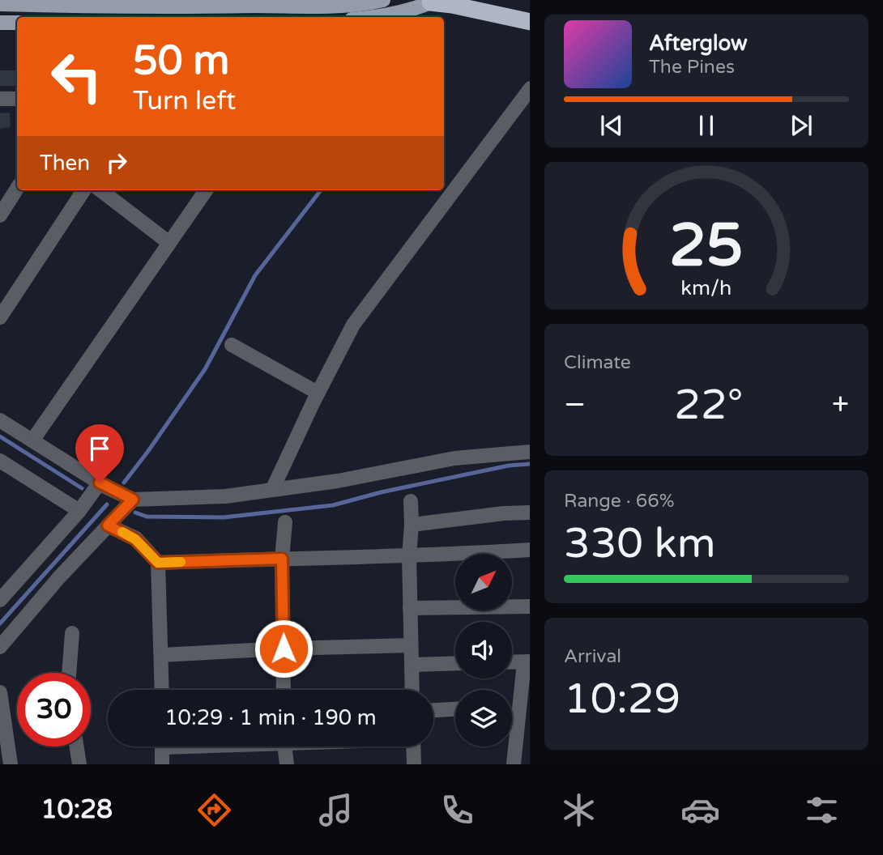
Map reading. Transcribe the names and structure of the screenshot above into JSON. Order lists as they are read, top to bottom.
{
  "north": "top right",
  "page": {
    "turn": ["50 m", "Turn left"],
    "song": ["Afterglow", "The Pines"],
    "then": "Then",
    "tile": [
      "Climate",
      ["Range · 66%", "330 km"],
      ["Arrival", "10:29"]
    ],
    "heat": ["−", "22°", "+"],
    "limit": "30",
    "trip": "10:29 · 1 min · 190 m",
    "tabs": "10:28",
    "gauge": ["25", "km/h"]
  }
}
